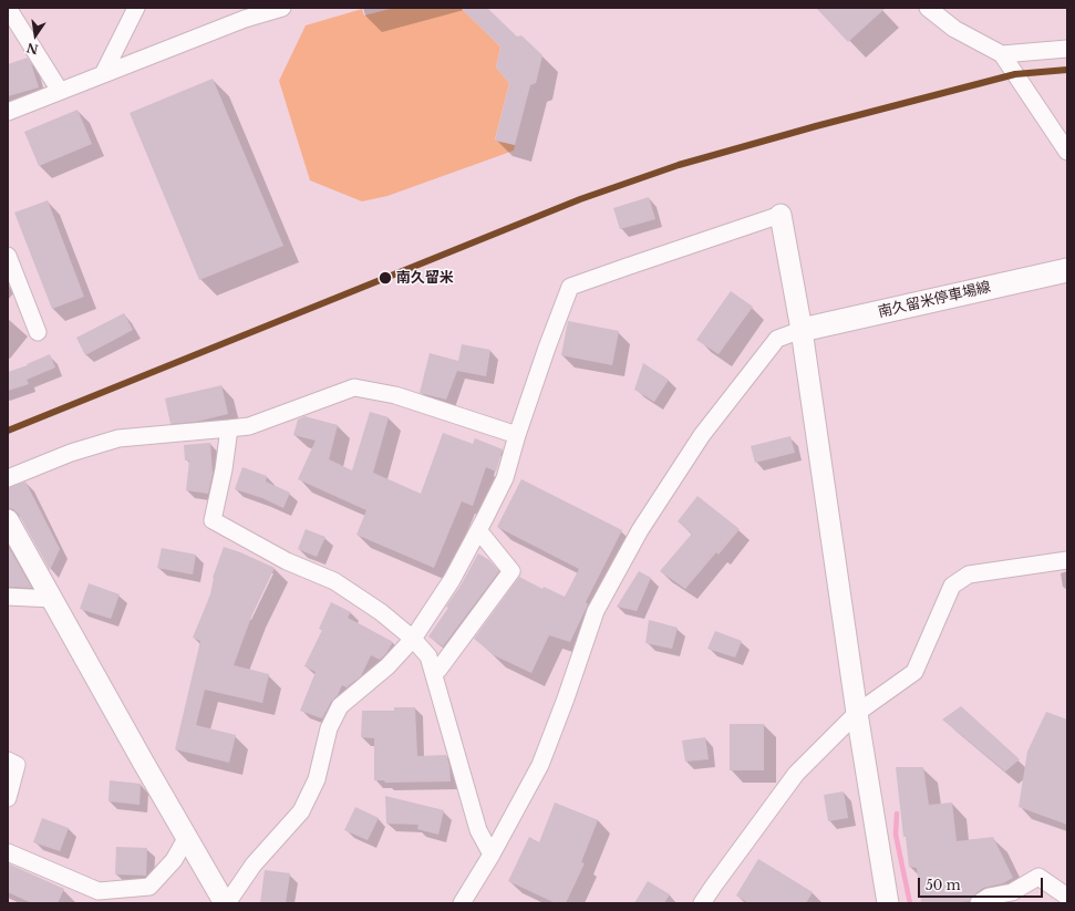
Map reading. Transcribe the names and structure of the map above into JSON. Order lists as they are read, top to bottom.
{
  "streets": {
    "main road": ["南久留米停車場線"]
  },
  "places": ["南久留米"],
  "scale_bar": "50 m",
  "north": "bottom"
}
